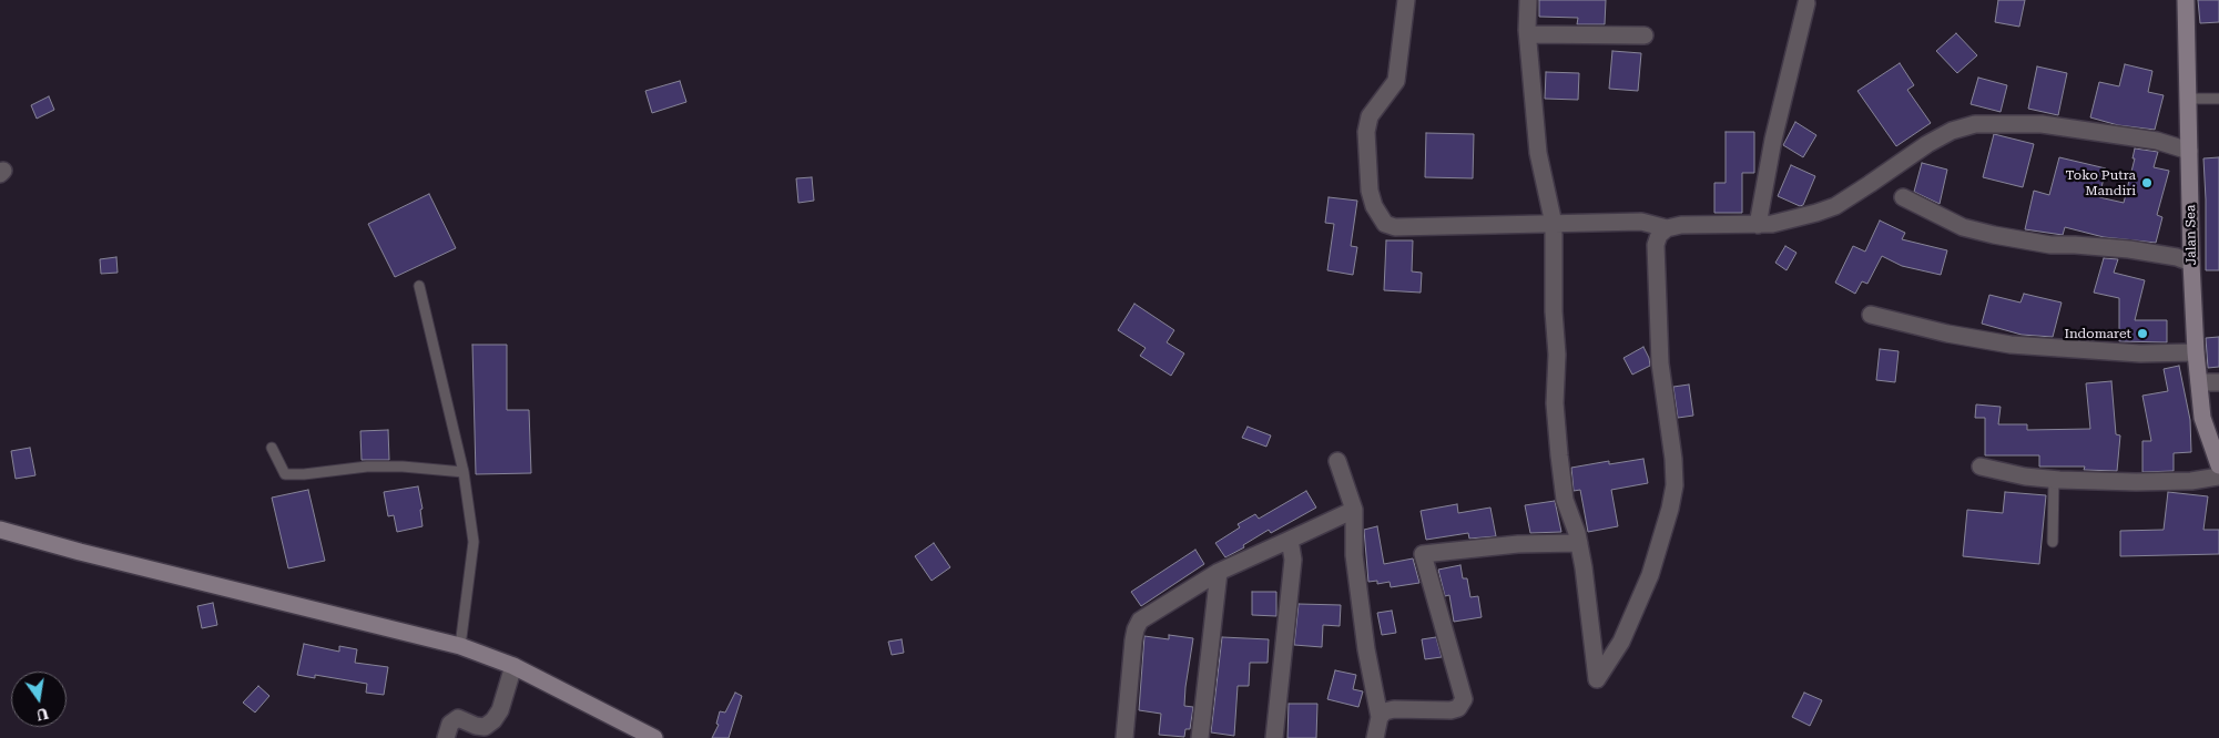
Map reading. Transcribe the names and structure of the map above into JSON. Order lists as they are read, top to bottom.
{
  "streets": {
    "street": ["Jalan Sea"]
  },
  "places": ["Toko Putra Mandiri", "Indomaret"],
  "north": "bottom"
}
